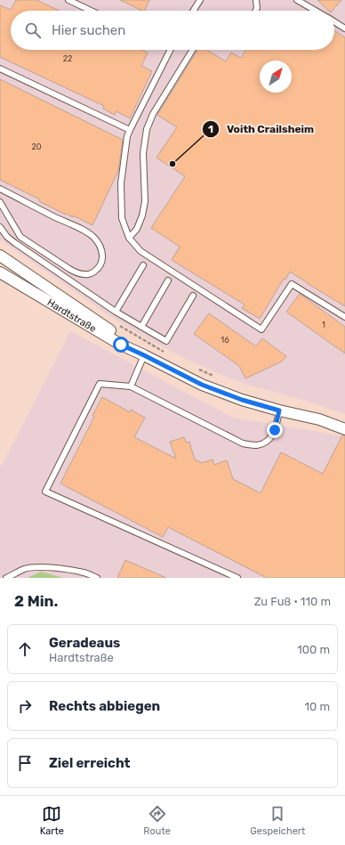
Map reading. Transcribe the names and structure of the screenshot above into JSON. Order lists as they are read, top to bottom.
{
  "streets": {
    "street": ["Hardtstraße"]
  },
  "places": ["Voith Crailsheim"],
  "house_numbers": [
    "22",
    "20",
    "1",
    "16"
  ],
  "north": "top right",
  "page": {
    "search": "Hier suchen",
    "heading": ["2 Min.", "Zu Fuß · 110 m"],
    "list": [
      ["Geradeaus", "Hardtstraße", "100 m"],
      ["Rechts abbiegen", "10 m"],
      "Ziel erreicht"
    ],
    "nav": ["Karte", "Route", "Gespeichert"]
  }
}
